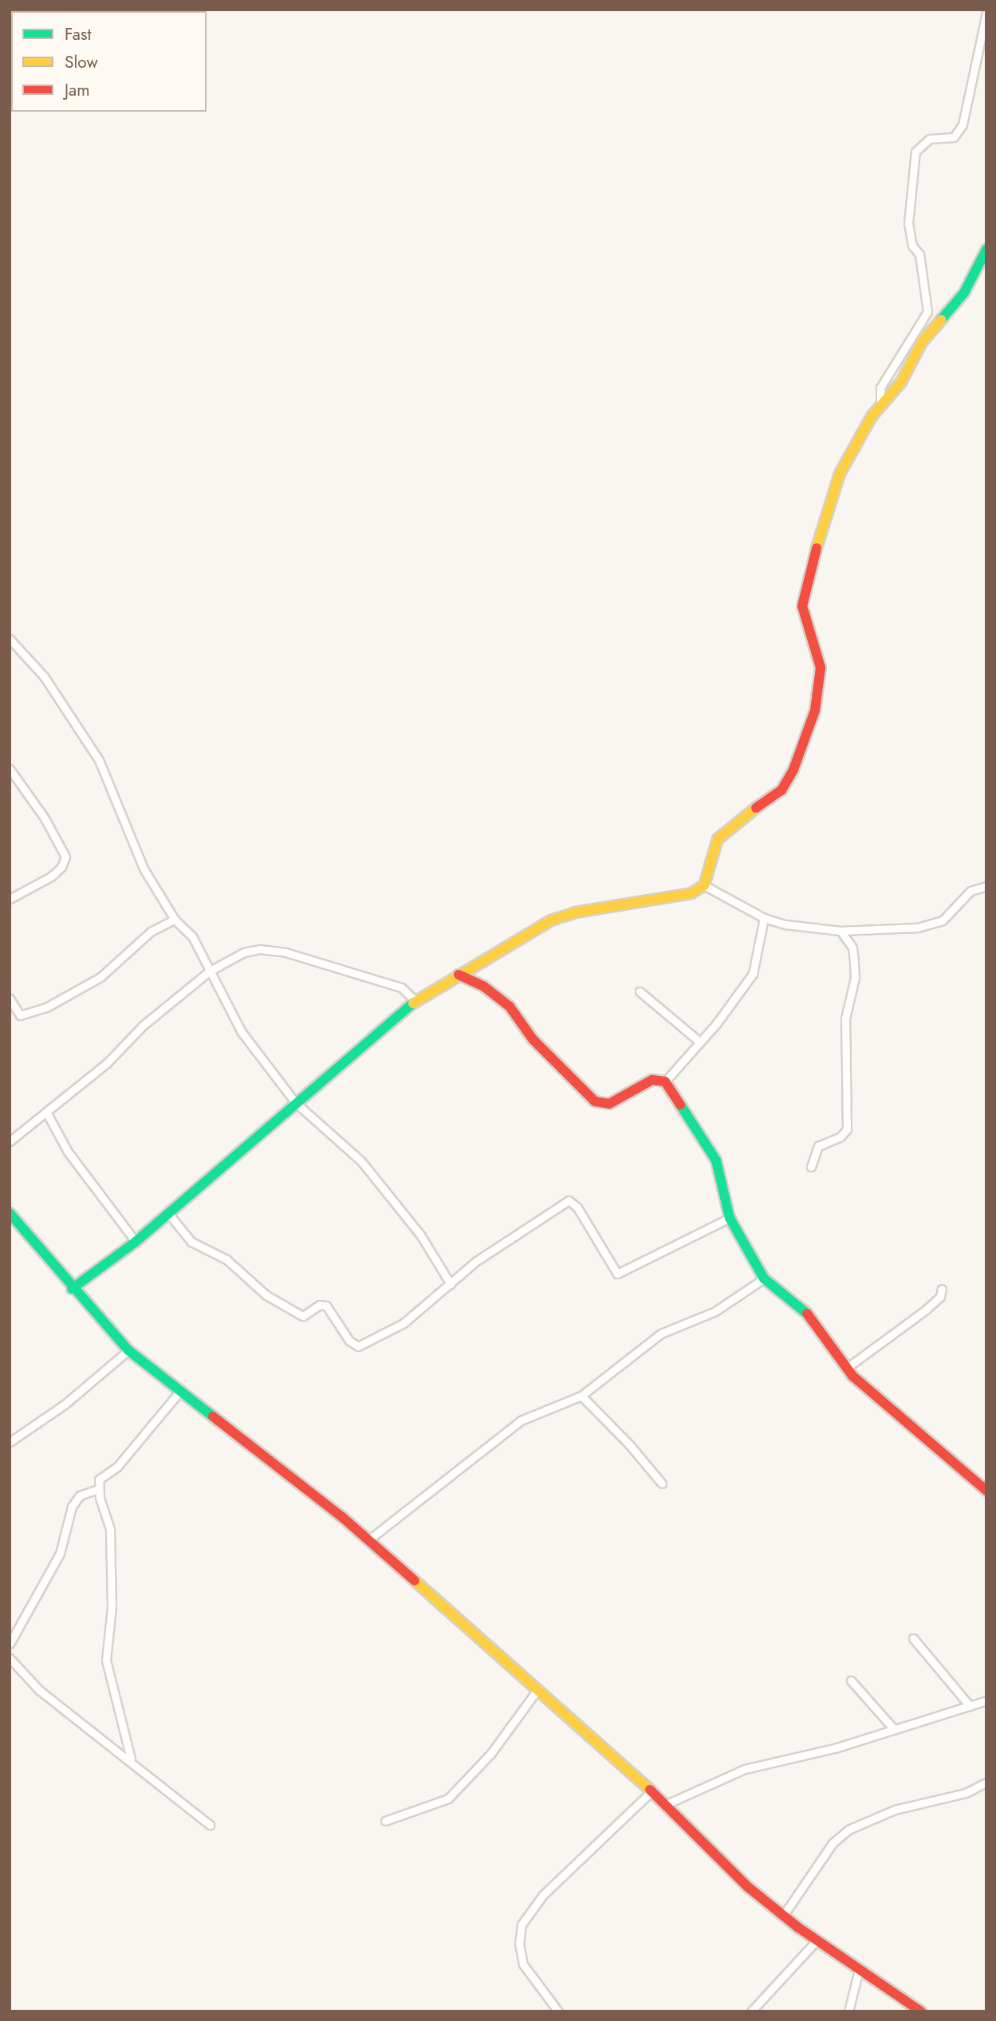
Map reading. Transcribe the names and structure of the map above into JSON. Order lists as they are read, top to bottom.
{
  "legend": ["Fast", "Slow", "Jam"]
}
